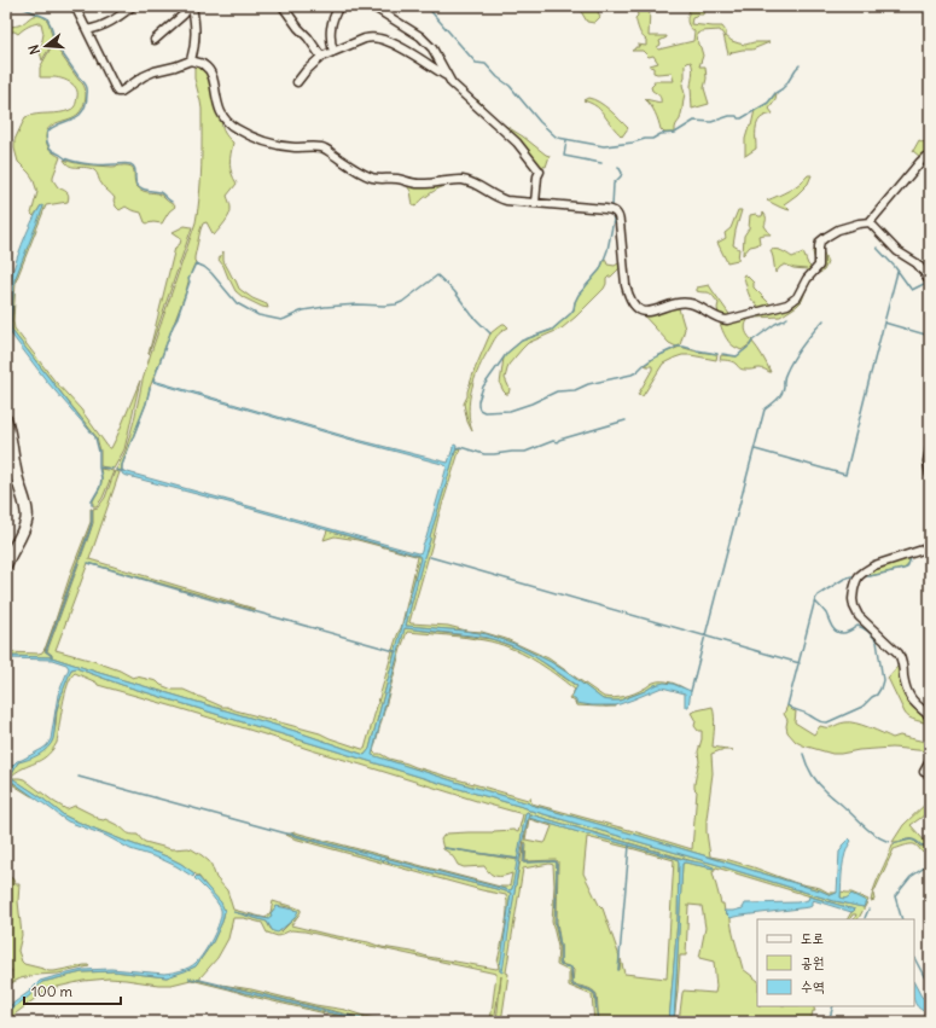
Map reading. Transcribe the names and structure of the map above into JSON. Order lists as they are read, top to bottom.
{
  "legend": ["도로", "공원", "수역"],
  "scale_bar": "100 m",
  "north": "left"
}
